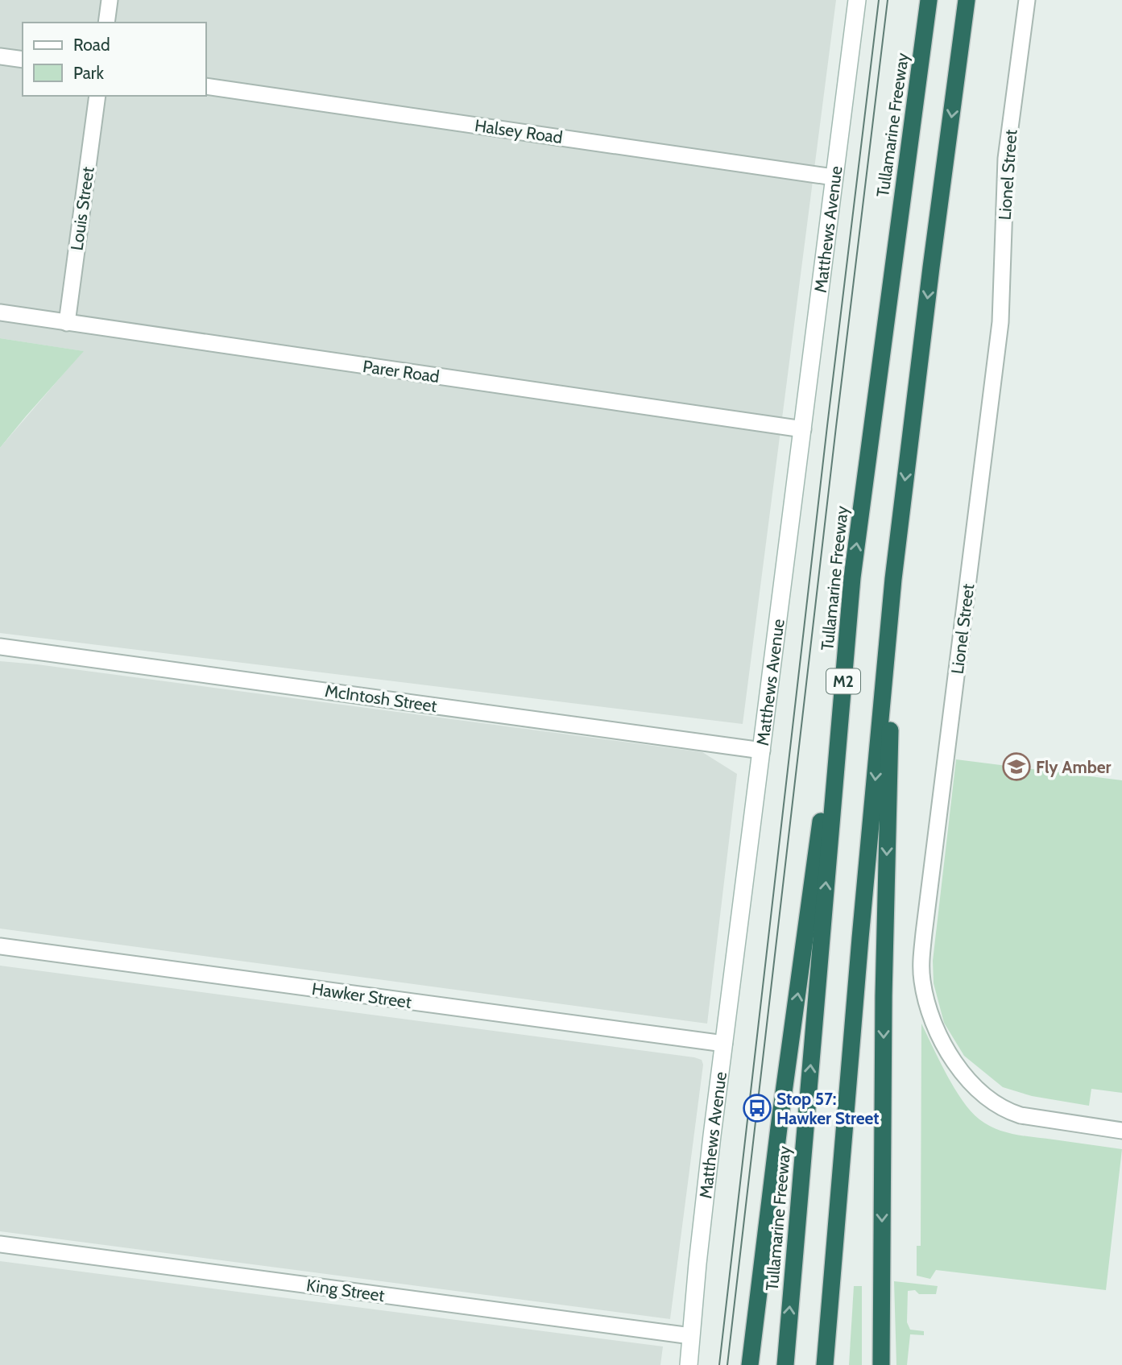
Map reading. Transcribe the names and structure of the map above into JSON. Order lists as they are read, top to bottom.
{
  "streets": {
    "highway": ["Tullamarine Freeway", "M2"],
    "main road": ["Matthews Avenue"],
    "street": [
      "Halsey Road",
      "Lionel Street",
      "Louis Street",
      "Parer Road",
      "McIntosh Street",
      "Hawker Street",
      "King Street"
    ]
  },
  "crossings": [
    ["Halsey Road", "Matthews Avenue"],
    ["Louis Street", "Parer Road"],
    ["Matthews Avenue", "Parer Road"],
    ["Matthews Avenue", "McIntosh Street"],
    ["Matthews Avenue", "Hawker Street"],
    ["Matthews Avenue", "King Street"]
  ],
  "places": {
    "school or university": ["Fly Amber"],
    "bus stop": ["Stop 57: Hawker Street"]
  },
  "legend": ["Road", "Park"]
}
